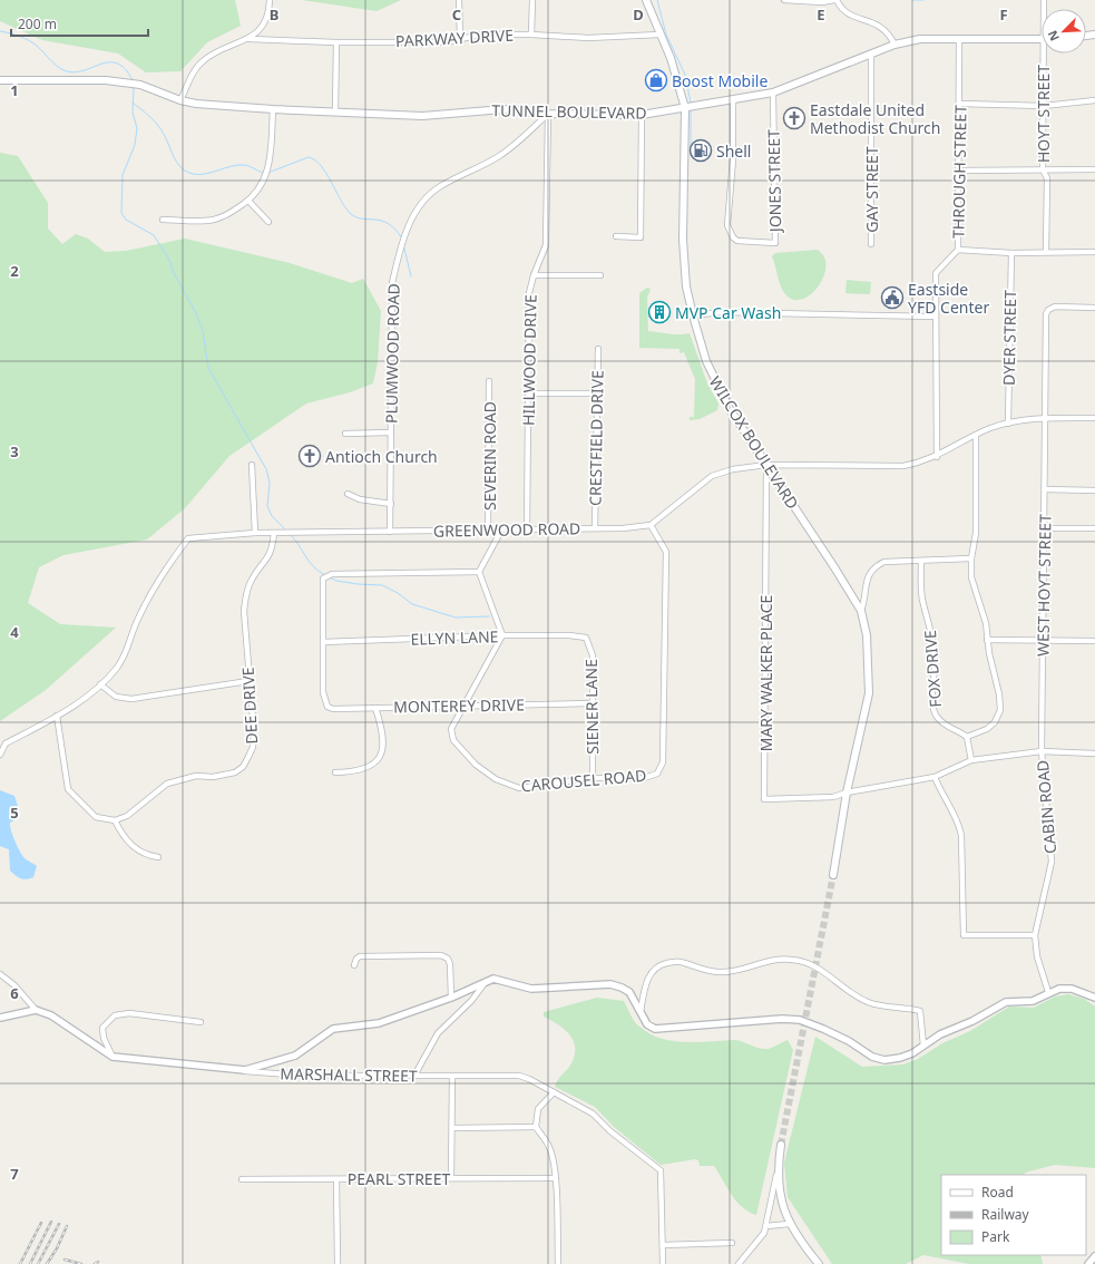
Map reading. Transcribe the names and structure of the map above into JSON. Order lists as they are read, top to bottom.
{
  "streets": {
    "main road": ["TUNNEL BOULEVARD", "WILCOX BOULEVARD"],
    "street": [
      "PARKWAY DRIVE",
      "HOYT STREET",
      "THROUGH STREET",
      "JONES STREET",
      "GAY STREET",
      "DYER STREET",
      "PLUMWOOD ROAD",
      "HILLWOOD DRIVE",
      "CRESTFIELD DRIVE",
      "SEVERIN ROAD",
      "GREENWOOD ROAD",
      "WEST HOYT STREET",
      "ELLYN LANE",
      "FOX DRIVE",
      "MARY WALKER PLACE",
      "DEE DRIVE",
      "MONTEREY DRIVE",
      "SIENER LANE",
      "CAROUSEL ROAD",
      "CABIN ROAD",
      "MARSHALL STREET",
      "PEARL STREET"
    ]
  },
  "crossings": [
    ["PARKWAY DRIVE", "WILCOX BOULEVARD"],
    ["TUNNEL BOULEVARD", "THROUGH STREET"],
    ["TUNNEL BOULEVARD", "JONES STREET"],
    ["TUNNEL BOULEVARD", "GAY STREET"],
    ["TUNNEL BOULEVARD", "PLUMWOOD ROAD"],
    ["TUNNEL BOULEVARD", "HILLWOOD DRIVE"],
    ["TUNNEL BOULEVARD", "WILCOX BOULEVARD"],
    ["PLUMWOOD ROAD", "HILLWOOD DRIVE"],
    ["PLUMWOOD ROAD", "GREENWOOD ROAD"],
    ["HILLWOOD DRIVE", "GREENWOOD ROAD"],
    ["CRESTFIELD DRIVE", "GREENWOOD ROAD"],
    ["WILCOX BOULEVARD", "MARY WALKER PLACE"],
    ["SEVERIN ROAD", "GREENWOOD ROAD"],
    ["GREENWOOD ROAD", "DEE DRIVE"],
    ["GREENWOOD ROAD", "CAROUSEL ROAD"],
    ["WEST HOYT STREET", "CABIN ROAD"],
    ["ELLYN LANE", "MONTEREY DRIVE"],
    ["ELLYN LANE", "SIENER LANE"],
    ["ELLYN LANE", "CAROUSEL ROAD"],
    ["MONTEREY DRIVE", "SIENER LANE"],
    ["MONTEREY DRIVE", "CAROUSEL ROAD"],
    ["SIENER LANE", "CAROUSEL ROAD"]
  ],
  "places": {
    "shop": ["Boost Mobile"],
    "church": ["Eastdale United Methodist Church", "Antioch Church"],
    "fuel station": ["Shell"],
    "public building": ["Eastside YFD Center"],
    "building": ["MVP Car Wash"]
  },
  "legend": ["Road", "Railway", "Park"],
  "scale_bar": "200 m",
  "north": "bottom left",
  "grid": {
    "columns": [
      "B",
      "C",
      "D",
      "E",
      "F"
    ],
    "rows": [
      "1",
      "2",
      "3",
      "4",
      "5",
      "6",
      "7"
    ]
  }
}
